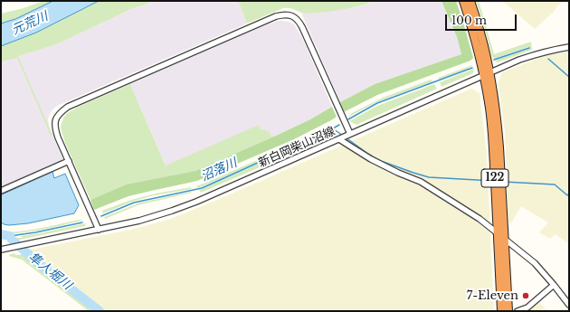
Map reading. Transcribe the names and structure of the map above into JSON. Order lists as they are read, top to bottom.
{
  "streets": {
    "highway": ["122"],
    "street": ["新白岡柴山沼線"]
  },
  "crossings": [
    ["新白岡柴山沼線", "122"]
  ],
  "water": ["元荒川", "沼落川", "隼人堀川"],
  "places": ["7-Eleven"],
  "scale_bar": "100 m"
}
